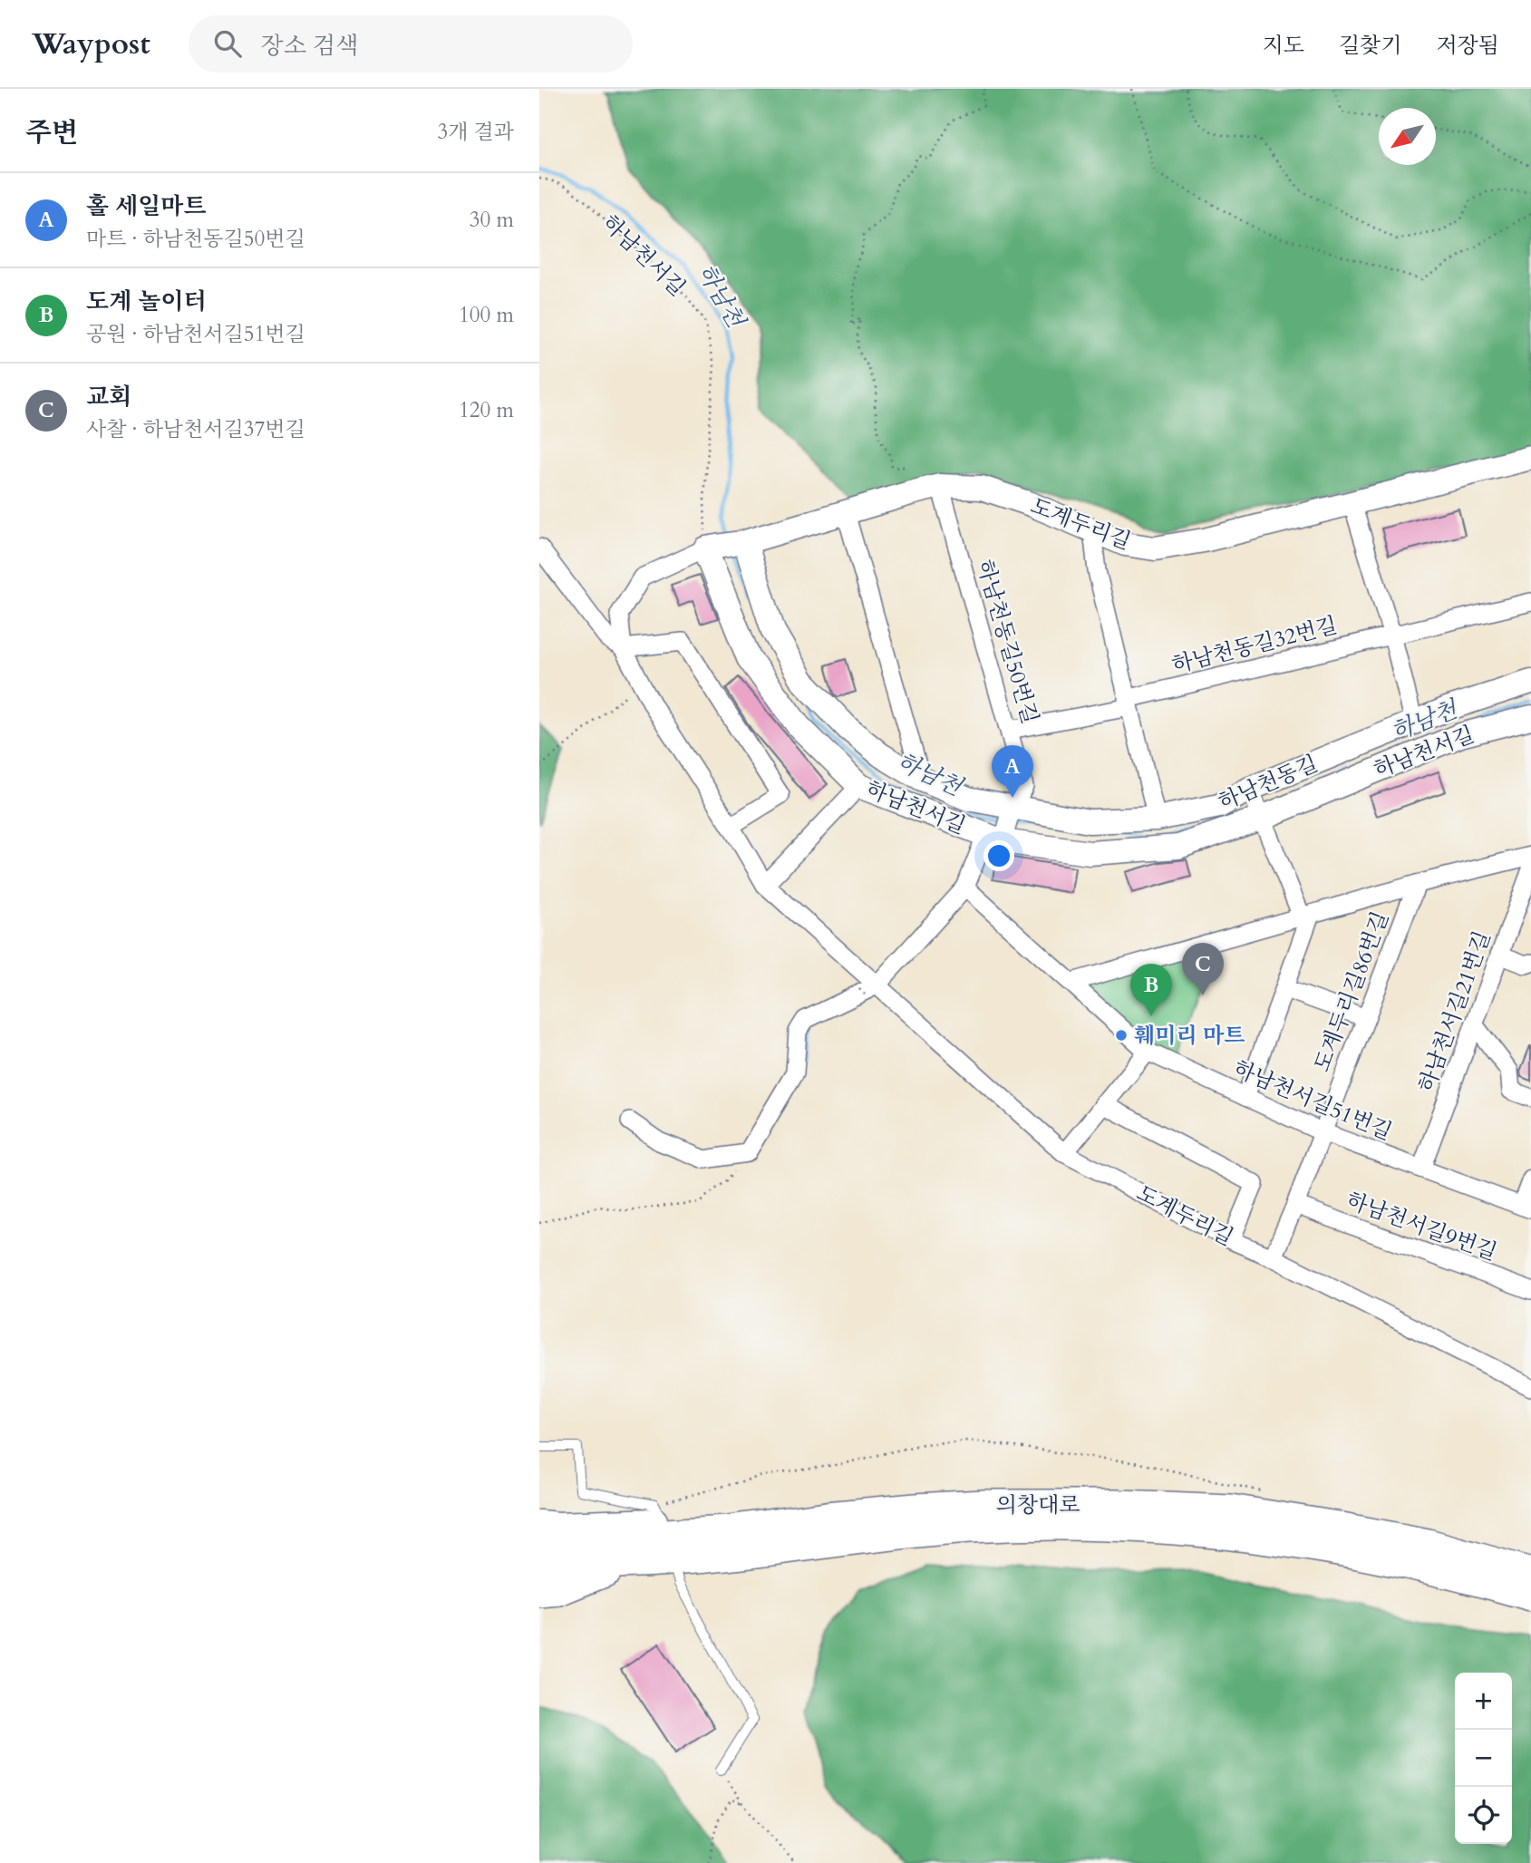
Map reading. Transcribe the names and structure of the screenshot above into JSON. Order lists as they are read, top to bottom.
{
  "streets": {
    "highway": ["의창대로"],
    "street": [
      "하남천서길",
      "도계두리길",
      "하남천동길50번길",
      "하남천동길32번길",
      "하남천동길",
      "도계두리길86번길",
      "하남천서길21번길",
      "하남천서길51번길",
      "하남천서길9번길"
    ]
  },
  "crossings": [
    ["하남천서길", "도계두리길"],
    ["하남천서길", "하남천동길50번길"],
    ["하남천서길", "하남천동길"],
    ["도계두리길", "하남천동길50번길"],
    ["도계두리길", "하남천동길"],
    ["도계두리길", "도계두리길86번길"],
    ["하남천동길50번길", "하남천동길32번길"],
    ["하남천동길50번길", "하남천동길"],
    ["도계두리길86번길", "하남천서길51번길"],
    ["도계두리길86번길", "하남천서길9번길"],
    ["하남천서길21번길", "하남천서길51번길"]
  ],
  "water": ["하남천"],
  "places": ["훼미리 마트"],
  "north": "bottom left",
  "page": {
    "header": "Waypost",
    "search": "장소 검색",
    "nav": ["지도", "길찾기", "저장됨"],
    "heading": ["주변", "3개 결과"],
    "list": [
      {
        "mark": "A",
        "name": "홀 세일마트",
        "note": "마트 · 하남천동길50번길",
        "value": "30 m"
      },
      {
        "mark": "B",
        "name": "도계 놀이터",
        "note": "공원 · 하남천서길51번길",
        "value": "100 m"
      },
      {
        "mark": "C",
        "name": "교회",
        "note": "사찰 · 하남천서길37번길",
        "value": "120 m"
      }
    ],
    "pins": ["A", "C", "B"],
    "map_buttons": ["+", "−"]
  }
}
